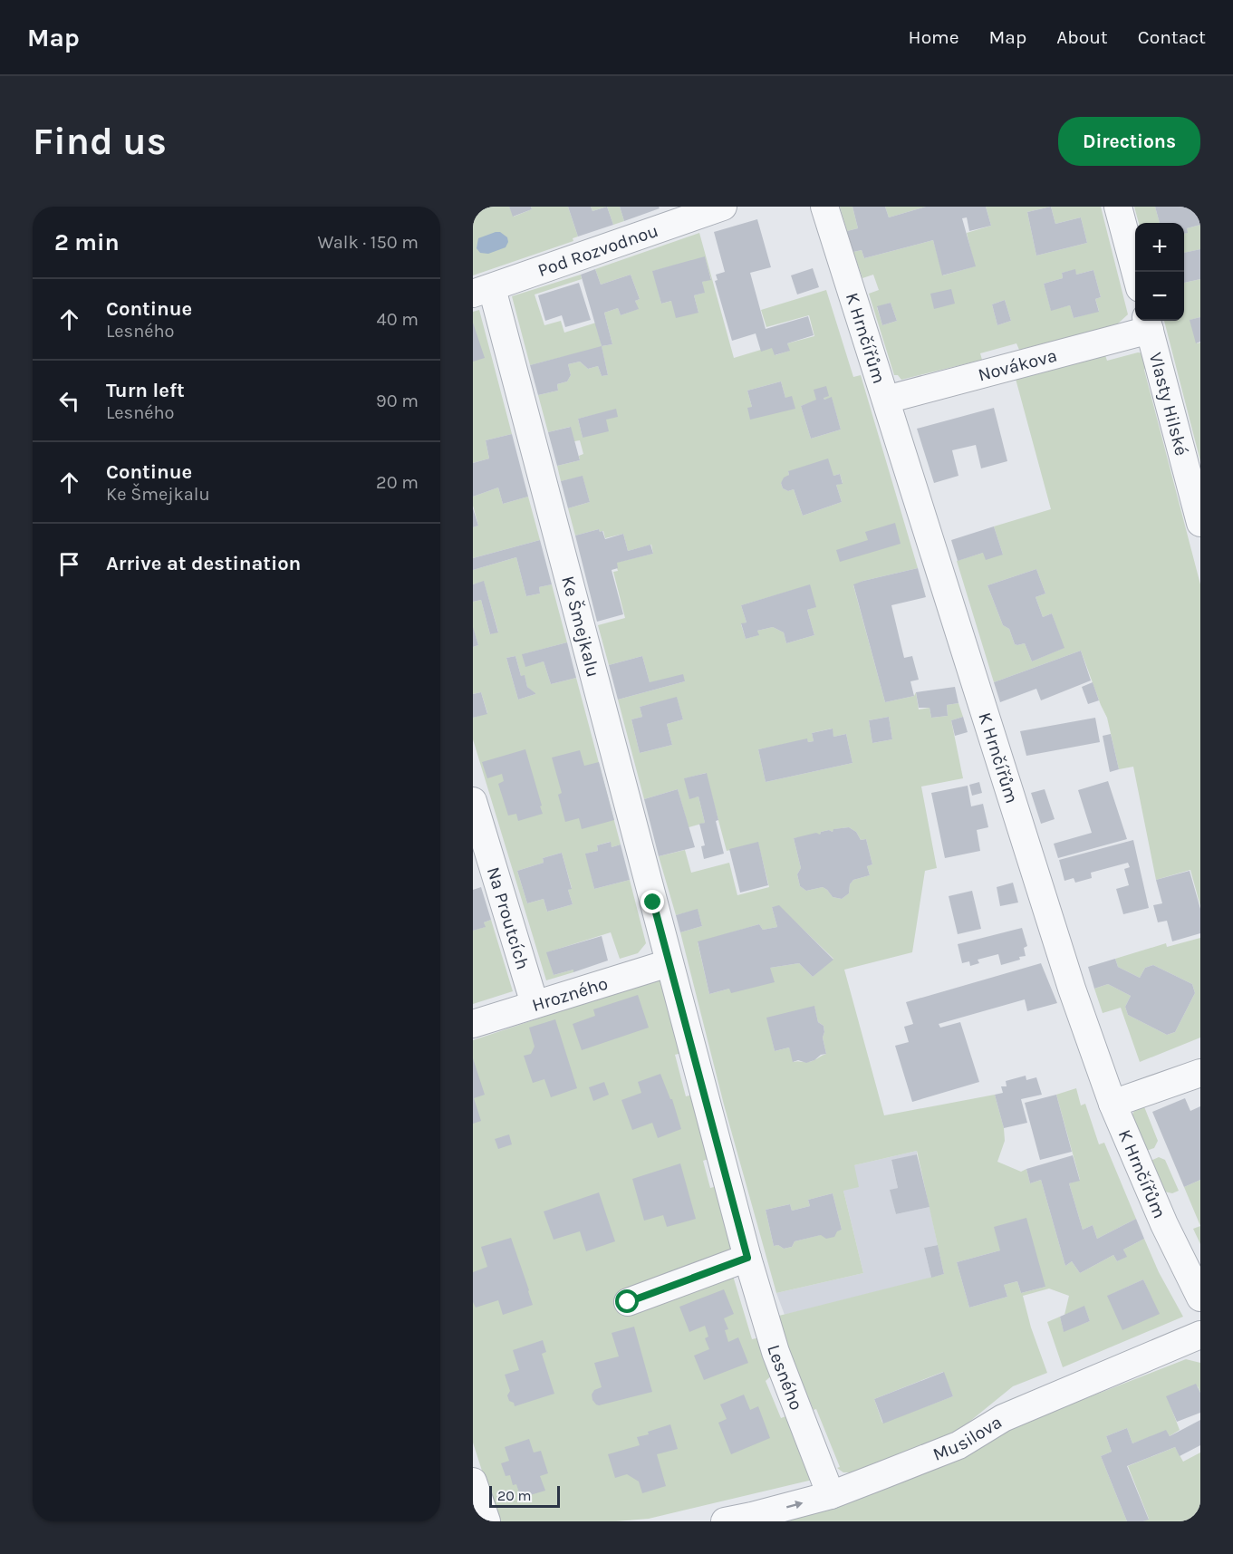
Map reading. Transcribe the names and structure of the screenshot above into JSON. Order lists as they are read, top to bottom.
{
  "streets": {
    "street": [
      "Pod Rozvodnou",
      "K Hrnčířům",
      "Novákova",
      "Vlasty Hilské",
      "Ke Šmejkalu",
      "Na Proutcích",
      "Hrozného",
      "Lesného",
      "Musilova"
    ]
  },
  "crossings": [
    ["Pod Rozvodnou", "Ke Šmejkalu"],
    ["K Hrnčířům", "Novákova"],
    ["Novákova", "Vlasty Hilské"],
    ["Ke Šmejkalu", "Hrozného"],
    ["Ke Šmejkalu", "Lesného"],
    ["Na Proutcích", "Hrozného"],
    ["Hrozného", "Lesného"],
    ["Lesného", "Musilova"]
  ],
  "scale_bar": "20 m",
  "page": {
    "header": "Map",
    "nav": [
      "Home",
      "Map",
      "About",
      "Contact"
    ],
    "buttons": "Directions",
    "title": "Find us",
    "heading": ["2 min", "Walk · 150 m"],
    "map_buttons": ["+", "−"],
    "list": [
      ["Continue", "Lesného", "40 m"],
      ["Turn left", "Lesného", "90 m"],
      ["Continue", "Ke Šmejkalu", "20 m"],
      "Arrive at destination"
    ],
    "scale": "20 m"
  }
}
